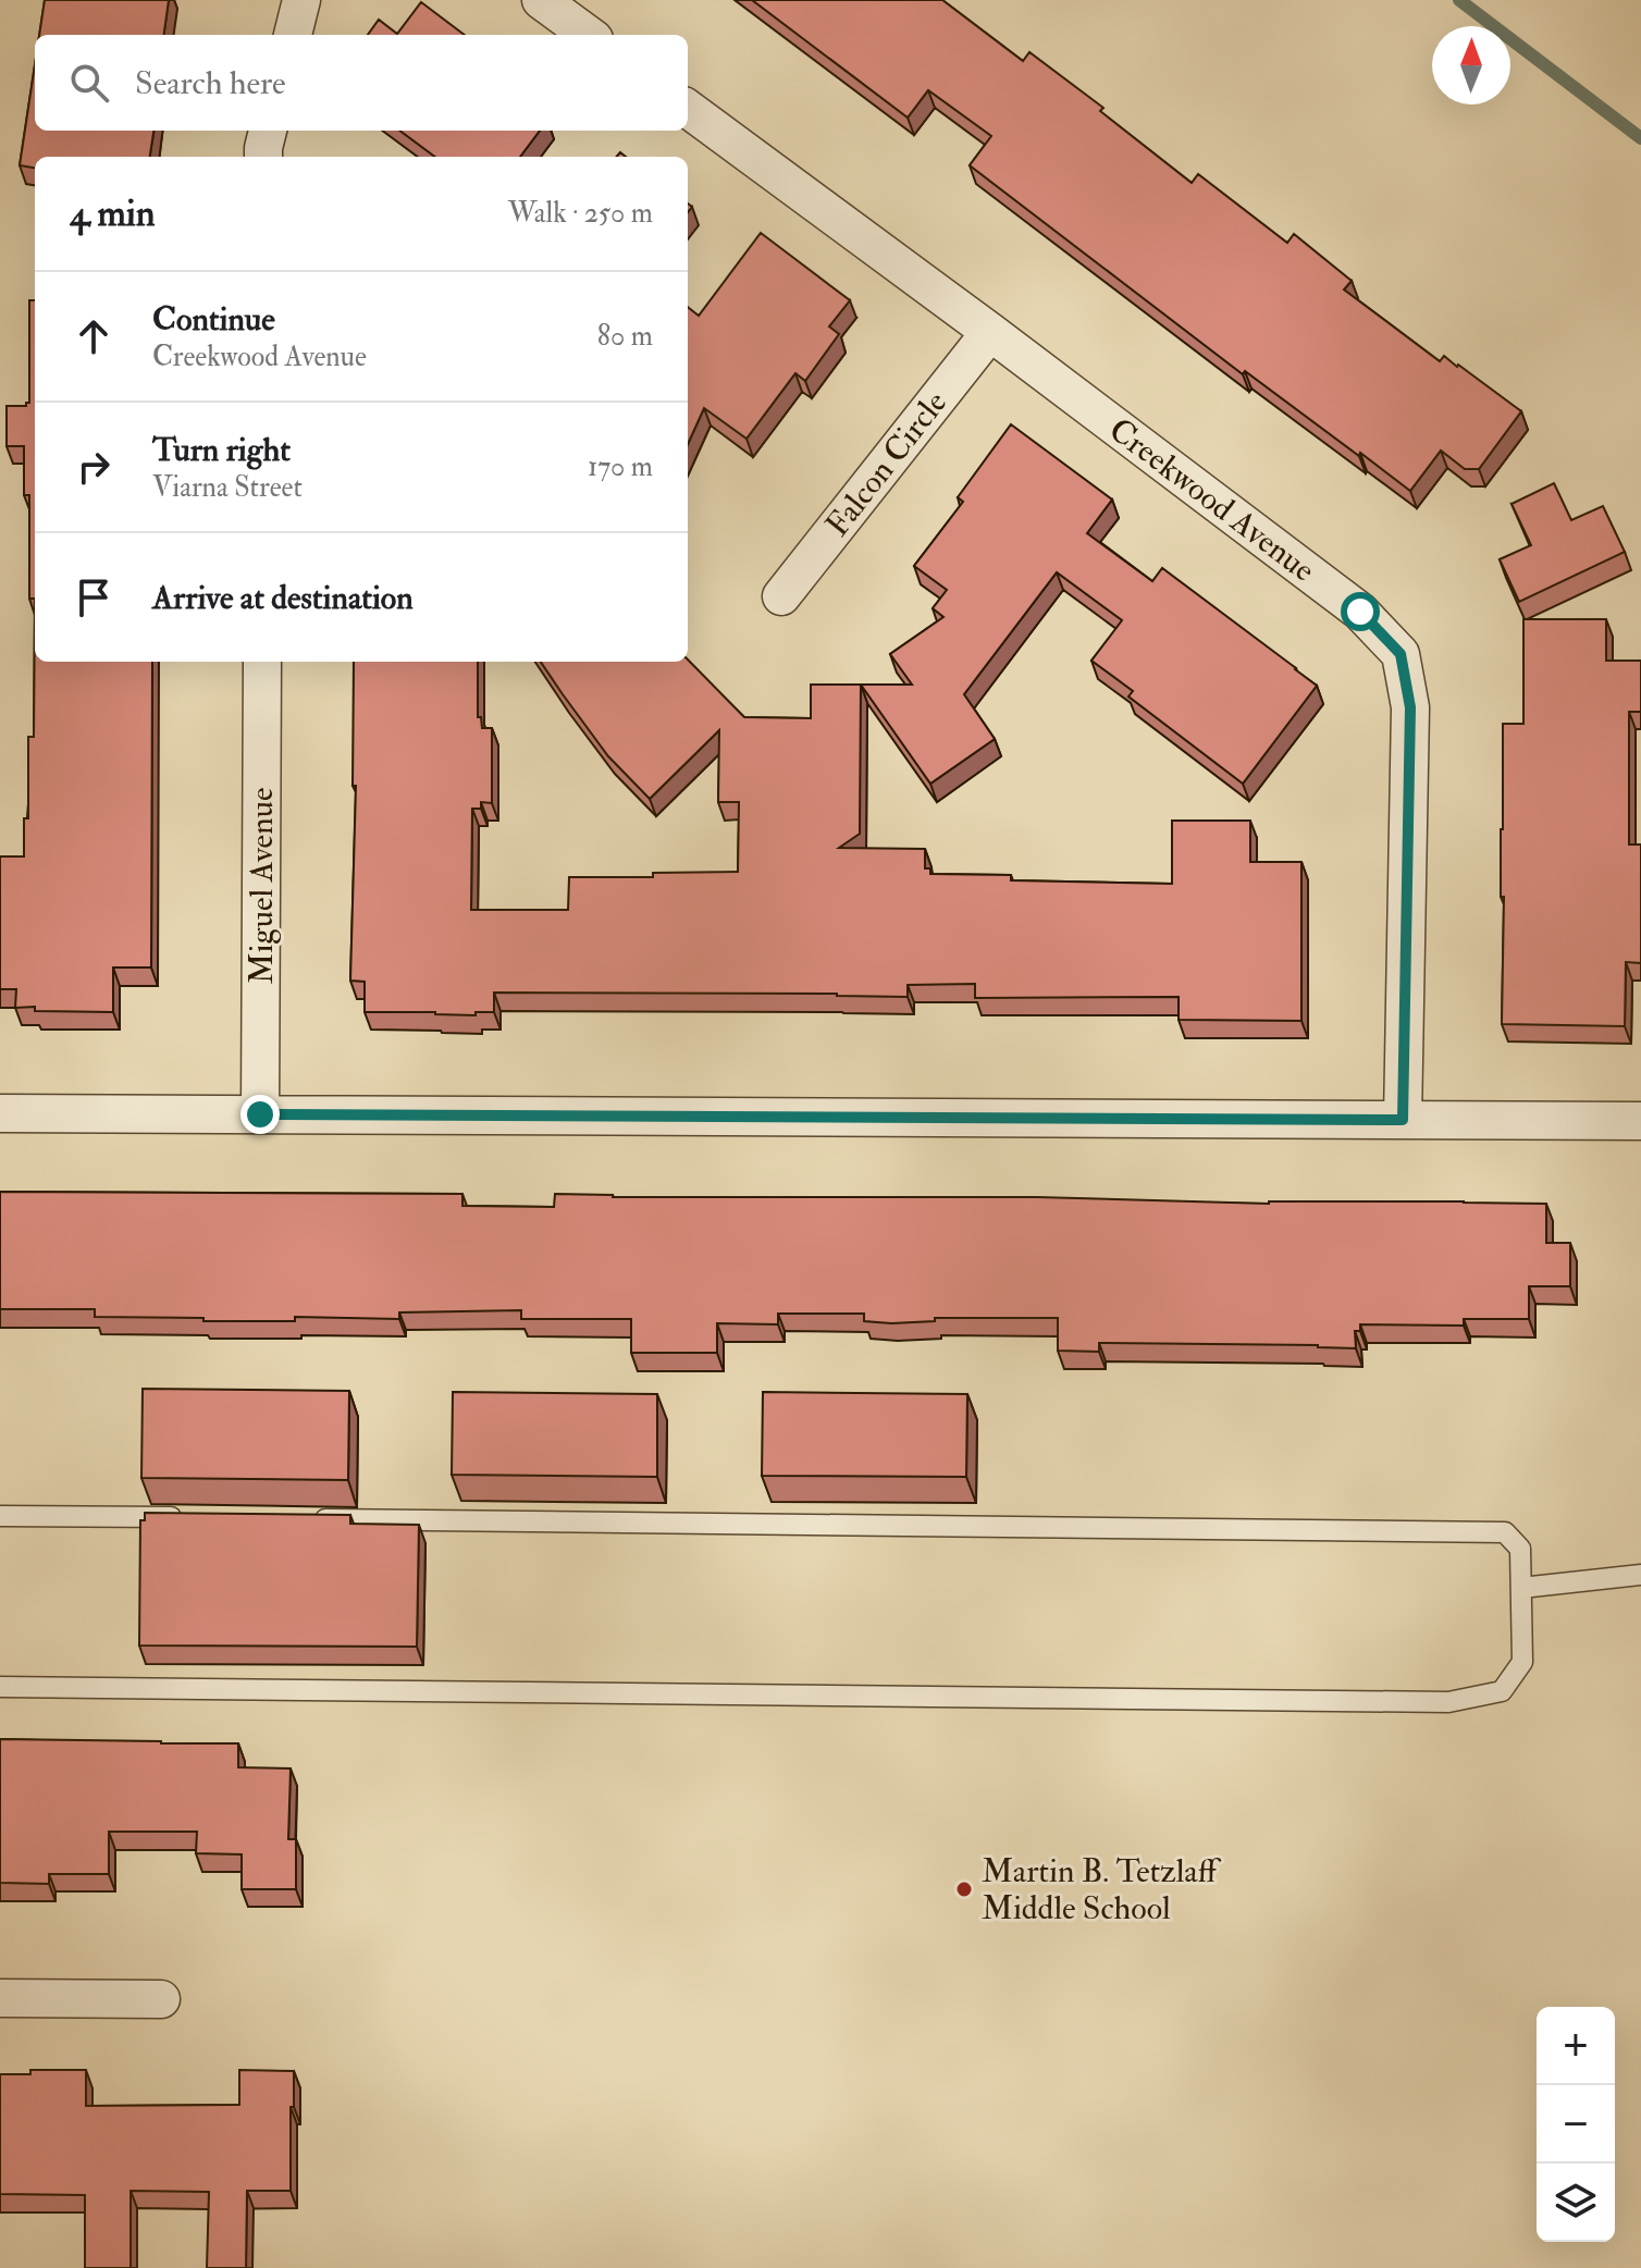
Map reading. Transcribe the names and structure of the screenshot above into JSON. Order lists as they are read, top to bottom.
{
  "streets": {
    "street": ["Falcon Circle", "Creekwood Avenue", "Miguel Avenue"]
  },
  "crossings": [
    ["Falcon Circle", "Creekwood Avenue"]
  ],
  "places": ["Martin B. Tetzlaff Middle School"],
  "north": "top",
  "page": {
    "search": "Search here",
    "heading": ["4 min", "Walk · 250 m"],
    "list": [
      ["Continue", "Creekwood Avenue", "80 m"],
      ["Turn right", "Viarna Street", "170 m"],
      "Arrive at destination"
    ],
    "map_buttons": ["+", "−"]
  }
}
